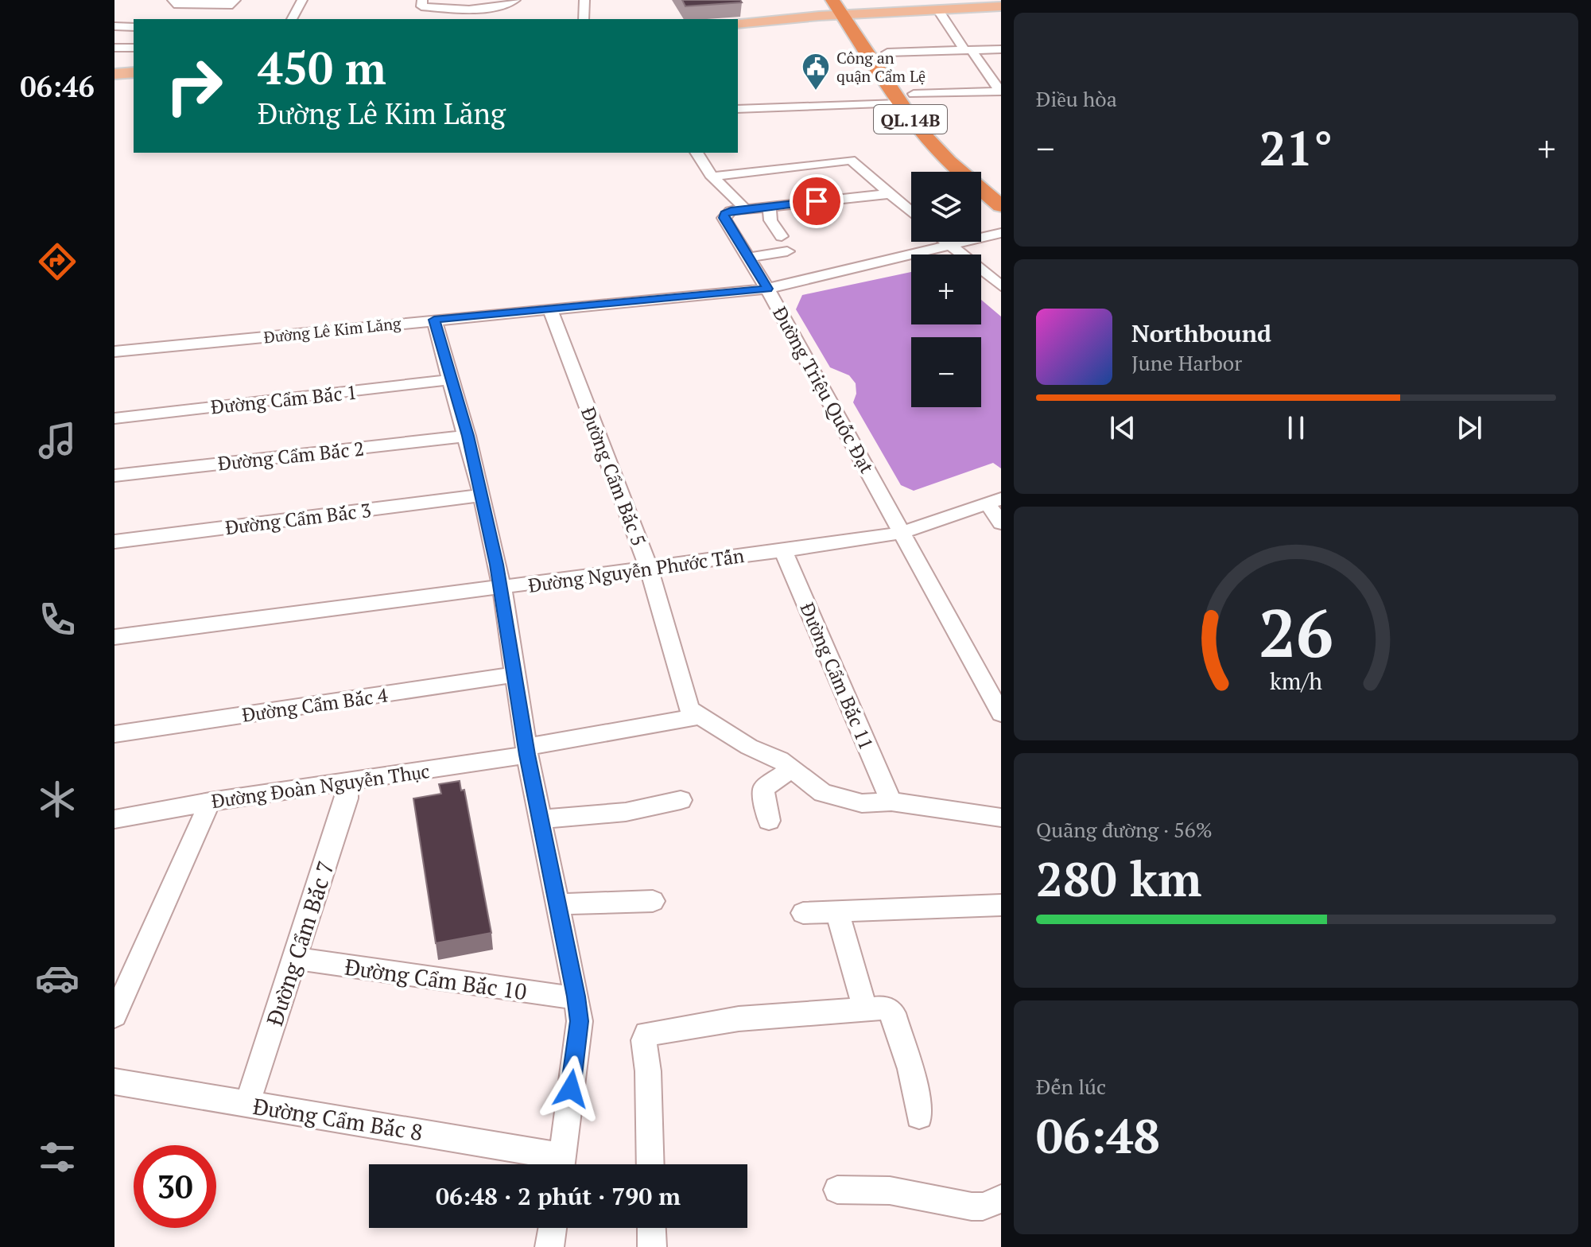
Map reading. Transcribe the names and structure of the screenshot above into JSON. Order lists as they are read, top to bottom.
{
  "streets": {
    "highway": ["QL.14B"],
    "street": [
      "Đường Lê Kim Lăng",
      "Đường Triệu Quốc Đạt",
      "Đường Cẩm Bắc 1",
      "Đường Cẩm Bắc 2",
      "Đường Cẩm Bắc 5",
      "Đường Cẩm Bắc 3",
      "Đường Nguyễn Phước Tấn",
      "Đường Cẩm Bắc 11",
      "Đường Cẩm Bắc 4",
      "Đường Đoàn Nguyễn Thục",
      "Đường Cẩm Bắc 7",
      "Đường Cẩm Bắc 10",
      "Đường Cẩm Bắc 8"
    ]
  },
  "crossings": [
    ["Đường Lê Kim Lăng", "Đường Triệu Quốc Đạt"],
    ["Đường Lê Kim Lăng", "Đường Cẩm Bắc 5"],
    ["Đường Triệu Quốc Đạt", "Đường Nguyễn Phước Tấn"],
    ["Đường Cẩm Bắc 5", "Đường Nguyễn Phước Tấn"],
    ["Đường Cẩm Bắc 5", "Đường Đoàn Nguyễn Thục"],
    ["Đường Nguyễn Phước Tấn", "Đường Cẩm Bắc 11"],
    ["Đường Đoàn Nguyễn Thục", "Đường Cẩm Bắc 7"],
    ["Đường Cẩm Bắc 7", "Đường Cẩm Bắc 10"],
    ["Đường Cẩm Bắc 7", "Đường Cẩm Bắc 8"]
  ],
  "places": {
    "public building": ["Công an quận Cẩm Lệ"]
  },
  "page": {
    "tabs": "06:46",
    "tile": [
      "Điều hòa",
      ["Quãng đường · 56%", "280 km"],
      ["Đến lúc", "06:48"]
    ],
    "turn": ["450 m", "Đường Lê Kim Lăng"],
    "heat": ["−", "21°", "+"],
    "map_buttons": ["+", "−"],
    "song": ["Northbound", "June Harbor"],
    "limit": "30",
    "trip": "06:48 · 2 phút · 790 m",
    "gauge": ["26", "km/h"]
  }
}
